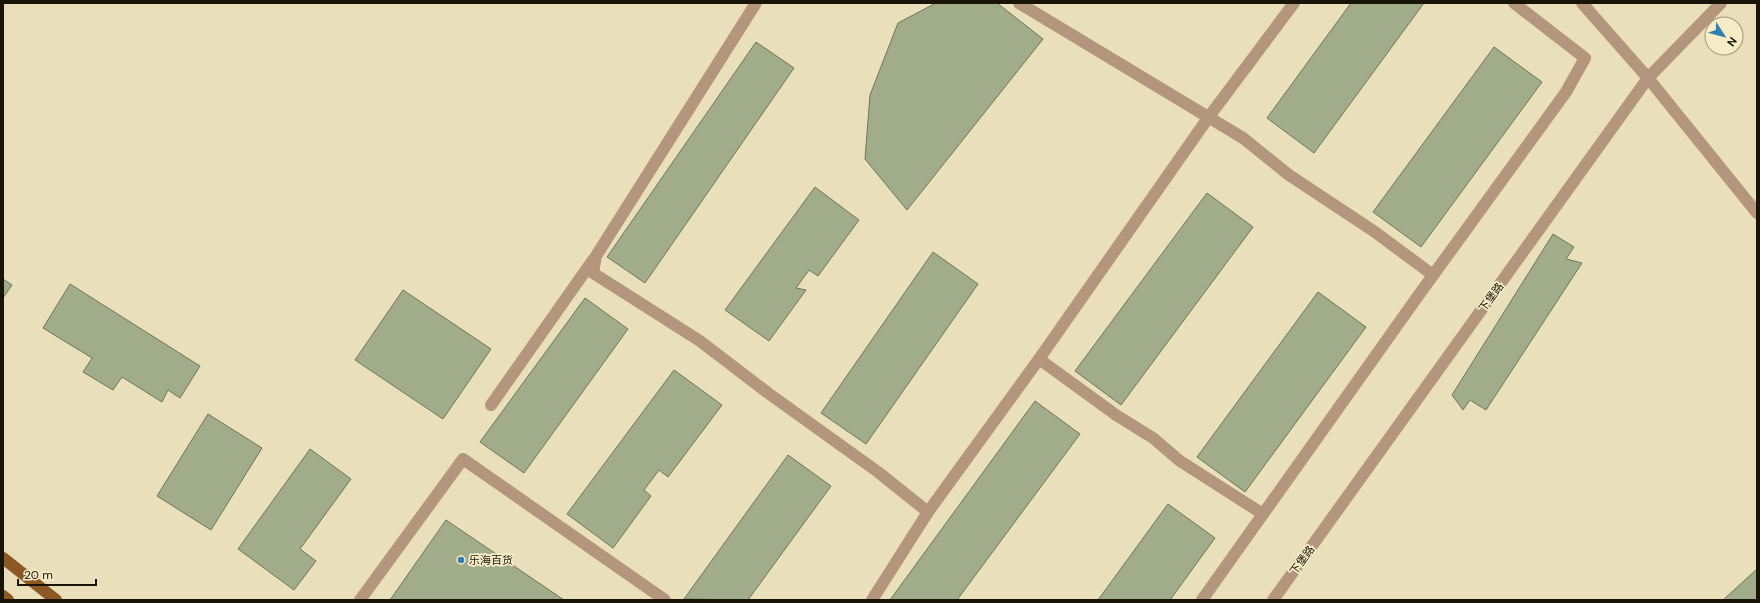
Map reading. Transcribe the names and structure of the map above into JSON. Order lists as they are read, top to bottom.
{
  "streets": {
    "street": ["下堡路"]
  },
  "places": ["乐海百货"],
  "scale_bar": "20 m",
  "north": "bottom right"
}
